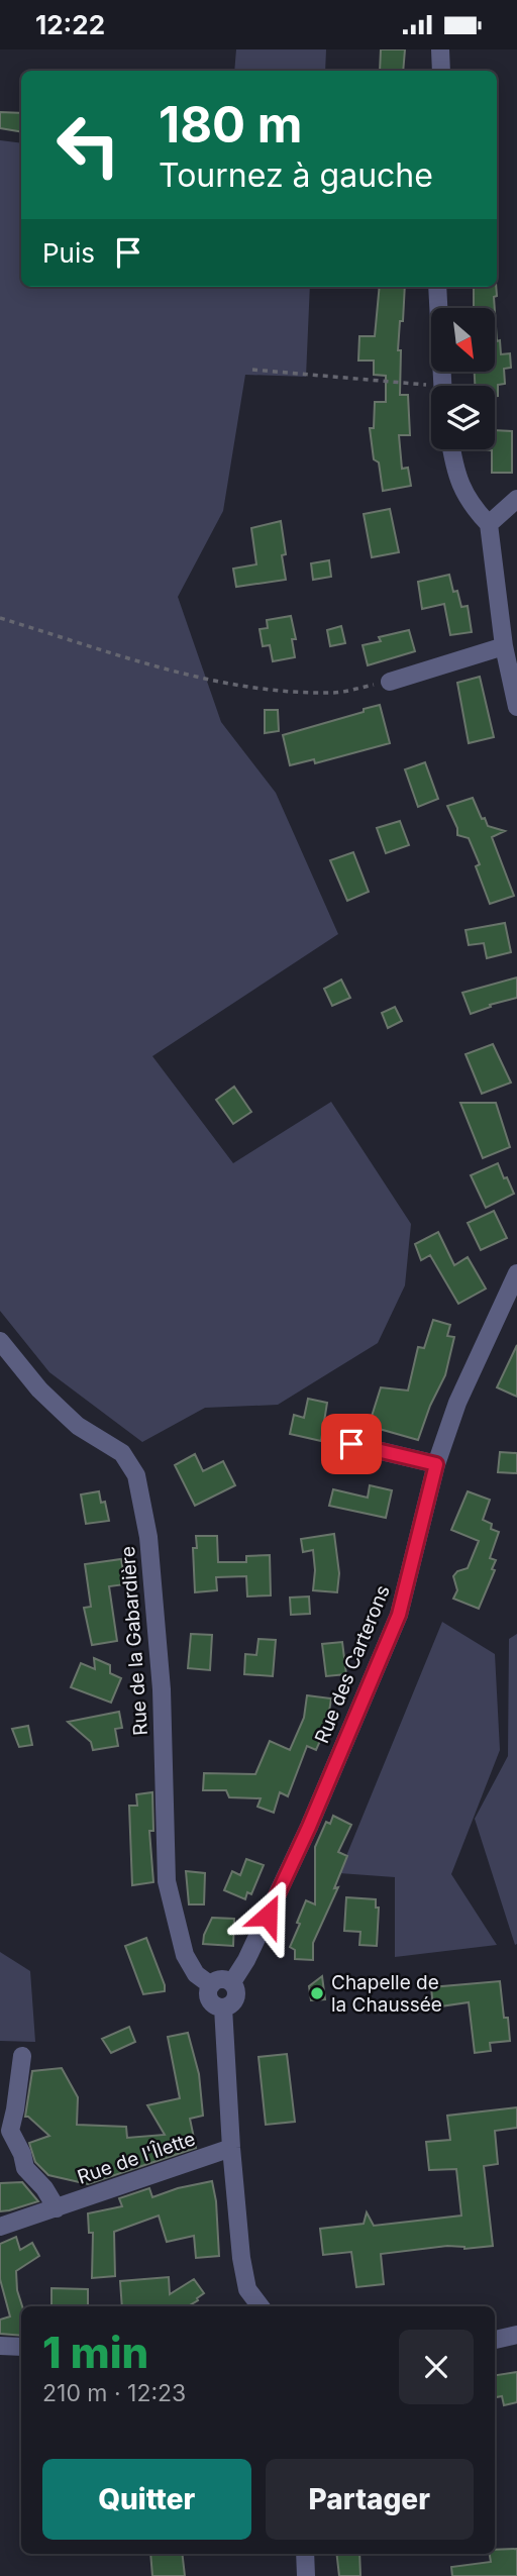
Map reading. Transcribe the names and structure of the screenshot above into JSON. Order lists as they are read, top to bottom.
{
  "streets": {
    "street": ["Rue de la Gabardière", "Rue des Carterons", "Rue de l'Îlette"]
  },
  "crossings": [
    ["Rue de la Gabardière", "Rue des Carterons"]
  ],
  "places": ["Chapelle de la Chaussée"],
  "north": "bottom right",
  "page": {
    "status": "12:22",
    "turn": ["180 m", "Tournez à gauche"],
    "then": "Puis",
    "heading": ["1 min", "210 m · 12:23"],
    "buttons": ["Quitter", "Partager"]
  }
}
